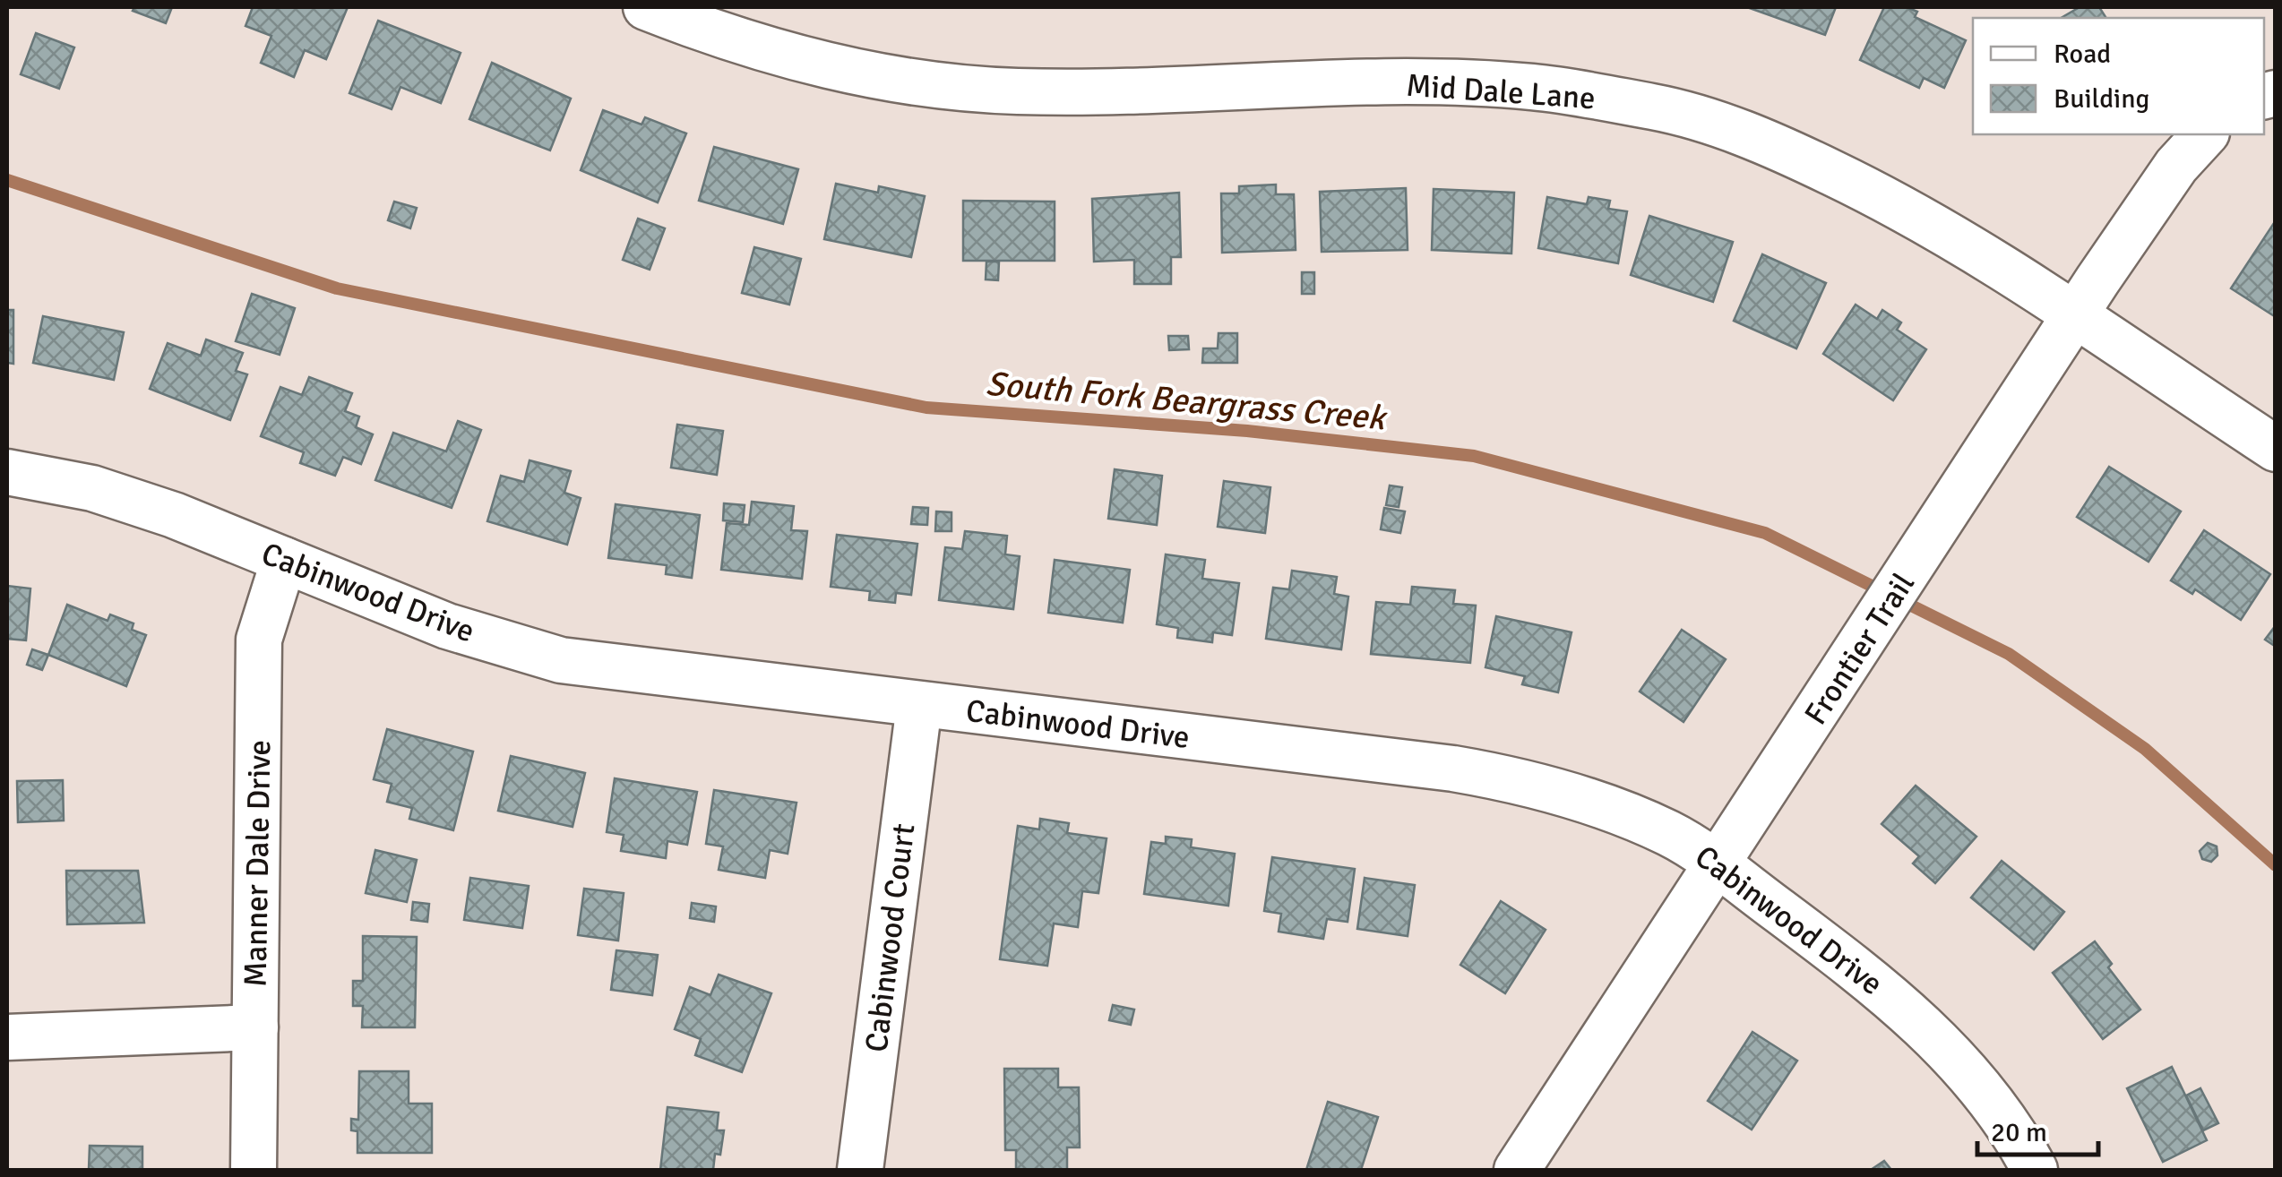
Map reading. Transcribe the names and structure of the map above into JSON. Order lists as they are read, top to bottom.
{
  "streets": {
    "street": [
      "Mid Dale Lane",
      "Cabinwood Drive",
      "Frontier Trail",
      "Manner Dale Drive",
      "Cabinwood Court"
    ]
  },
  "crossings": [
    ["Mid Dale Lane", "Frontier Trail"],
    ["Cabinwood Drive", "Frontier Trail"],
    ["Cabinwood Drive", "Manner Dale Drive"],
    ["Cabinwood Drive", "Cabinwood Court"]
  ],
  "water": ["South Fork Beargrass Creek"],
  "legend": ["Road", "Building"],
  "scale_bar": "20 m"
}
